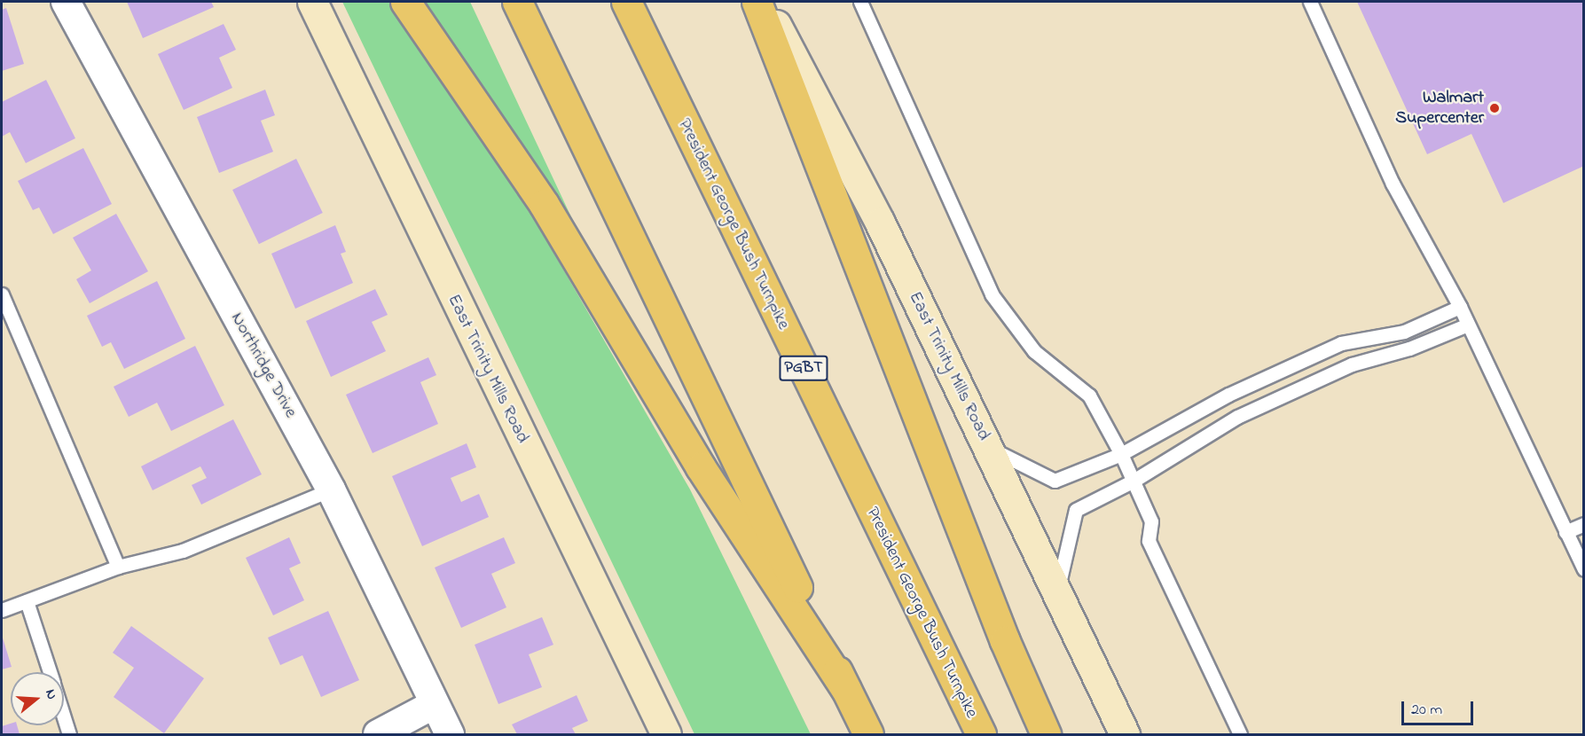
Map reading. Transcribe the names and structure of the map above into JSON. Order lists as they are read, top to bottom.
{
  "streets": {
    "highway": ["President George Bush Turnpike", "PGBT"],
    "main road": ["East Trinity Mills Road"],
    "street": ["Northridge Drive"]
  },
  "places": ["Walmart Supercenter"],
  "scale_bar": "20 m",
  "north": "right"
}
